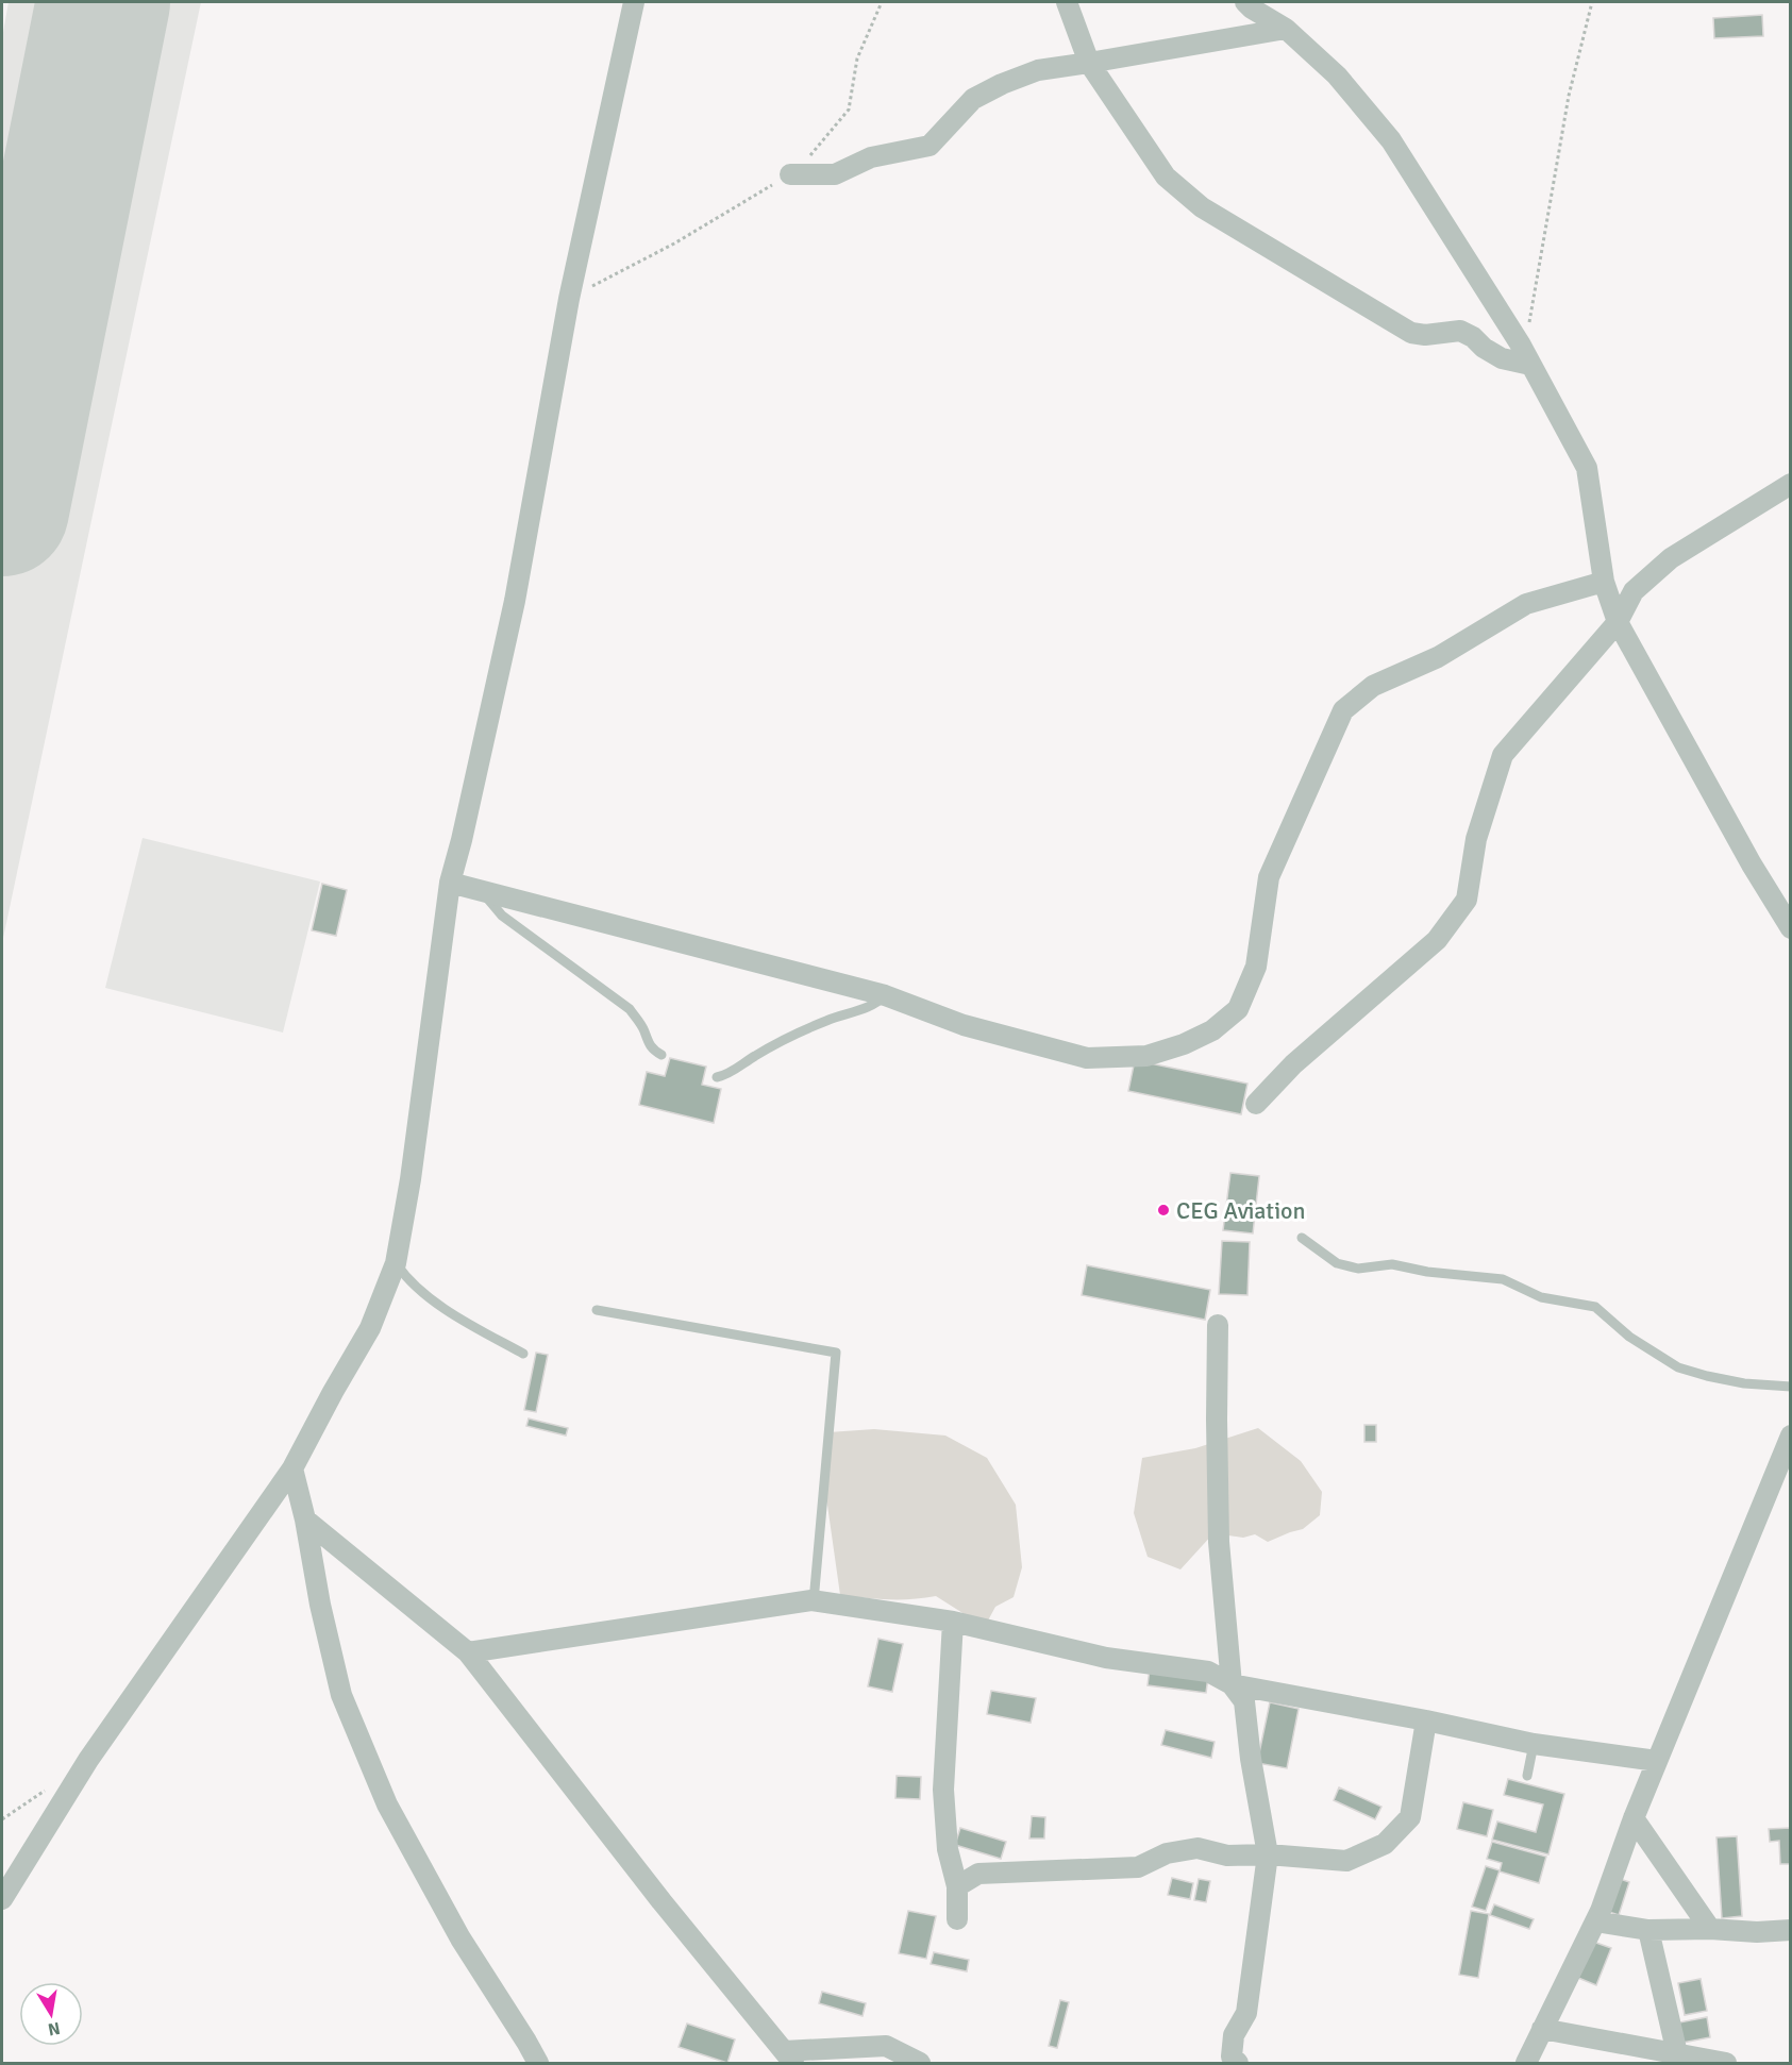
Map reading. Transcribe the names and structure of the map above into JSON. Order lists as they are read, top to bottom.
{
  "places": ["CEG Aviation"],
  "north": "bottom"
}
